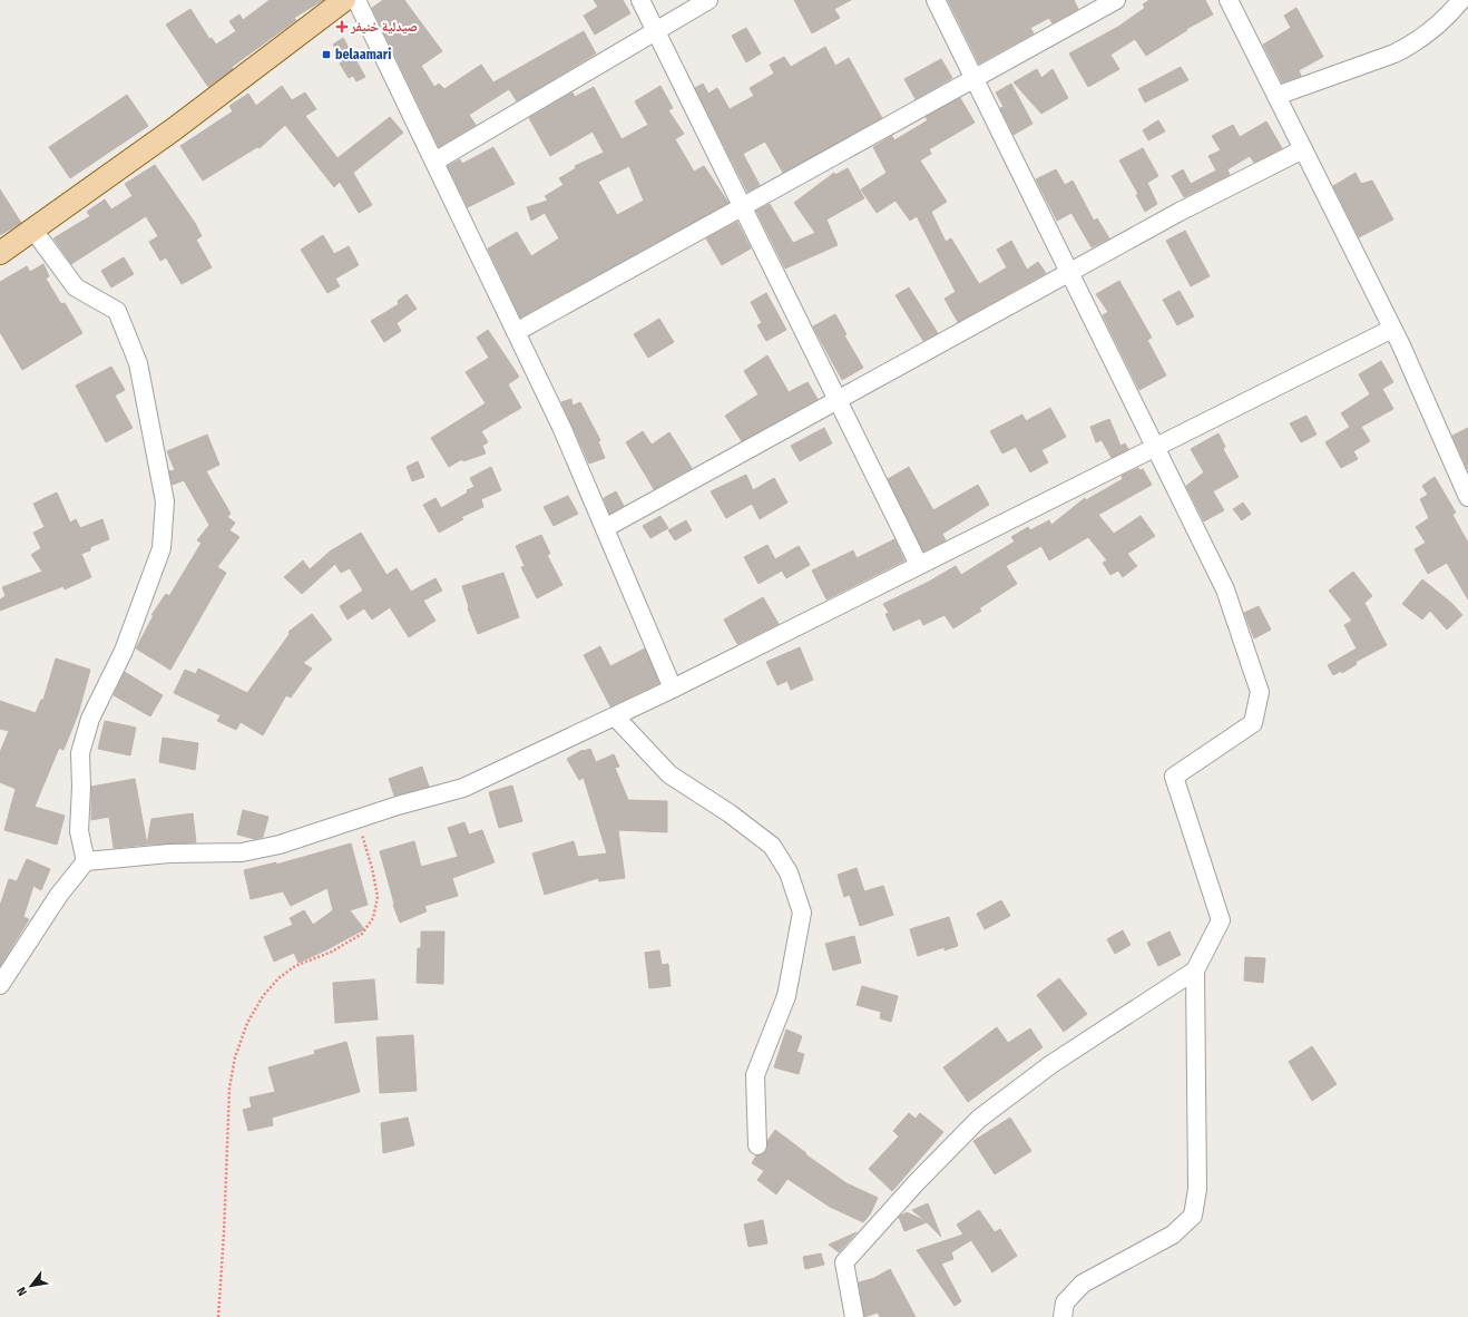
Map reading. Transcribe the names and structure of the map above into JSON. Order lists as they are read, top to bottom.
{
  "places": {
    "health": ["صيدلية خنيفر"],
    "transit": ["belaamari"]
  },
  "north": "bottom left"
}
